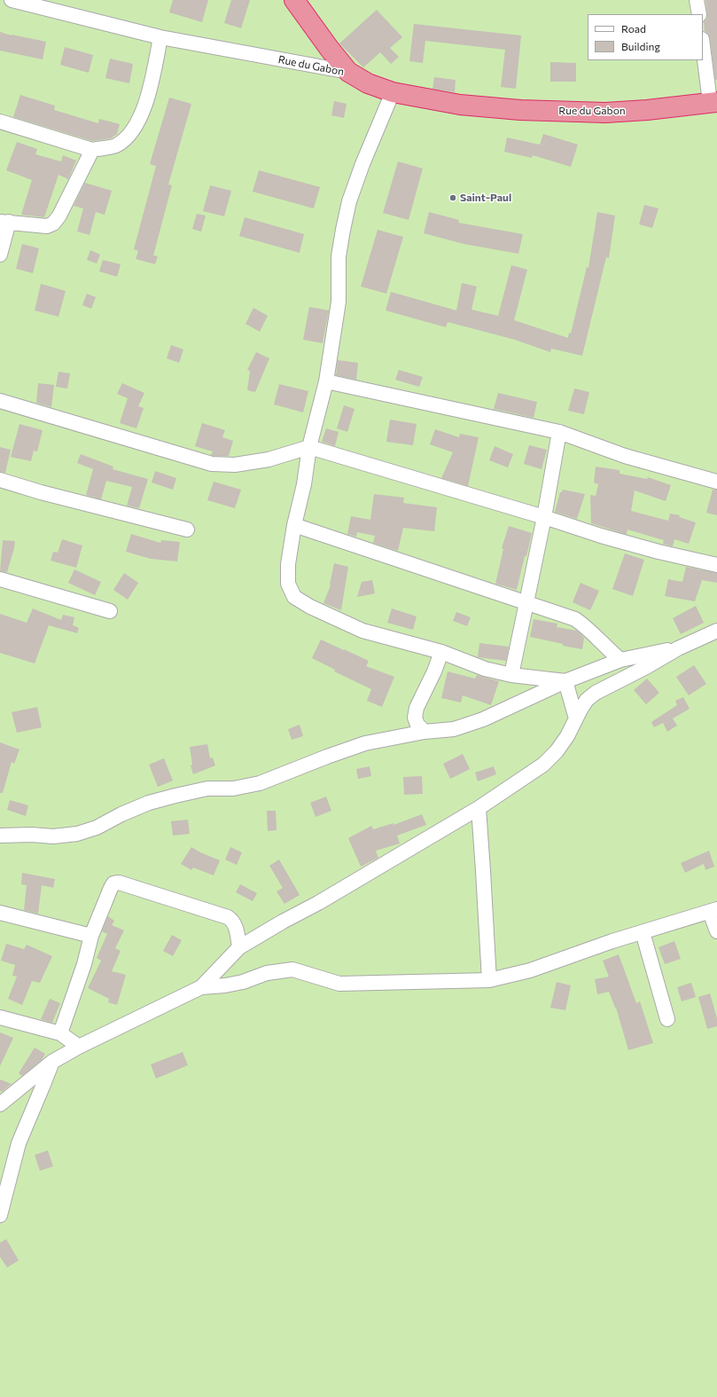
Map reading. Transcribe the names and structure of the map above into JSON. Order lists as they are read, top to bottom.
{
  "streets": {
    "highway": ["Rue du Gabon"]
  },
  "places": ["Saint-Paul"],
  "legend": ["Road", "Building"]
}
